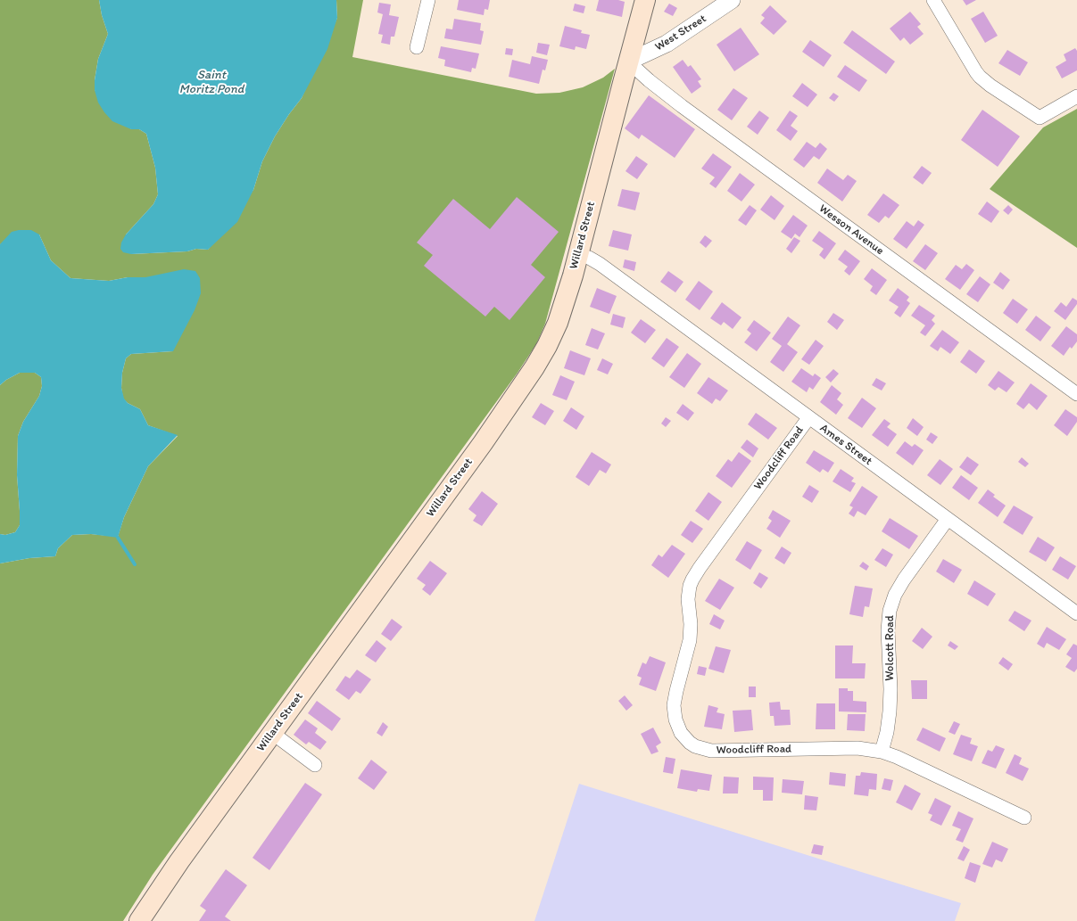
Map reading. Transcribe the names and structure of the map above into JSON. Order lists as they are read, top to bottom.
{
  "streets": {
    "main road": ["Willard Street"],
    "street": [
      "West Street",
      "Wesson Avenue",
      "Ames Street",
      "Woodcliff Road",
      "Wolcott Road"
    ]
  },
  "crossings": [
    ["West Street", "Wesson Avenue"],
    ["West Street", "Willard Street"],
    ["Wesson Avenue", "Willard Street"],
    ["Willard Street", "Ames Street"],
    ["Ames Street", "Woodcliff Road"],
    ["Ames Street", "Wolcott Road"],
    ["Woodcliff Road", "Wolcott Road"]
  ],
  "water": ["Saint Moritz Pond"]
}
